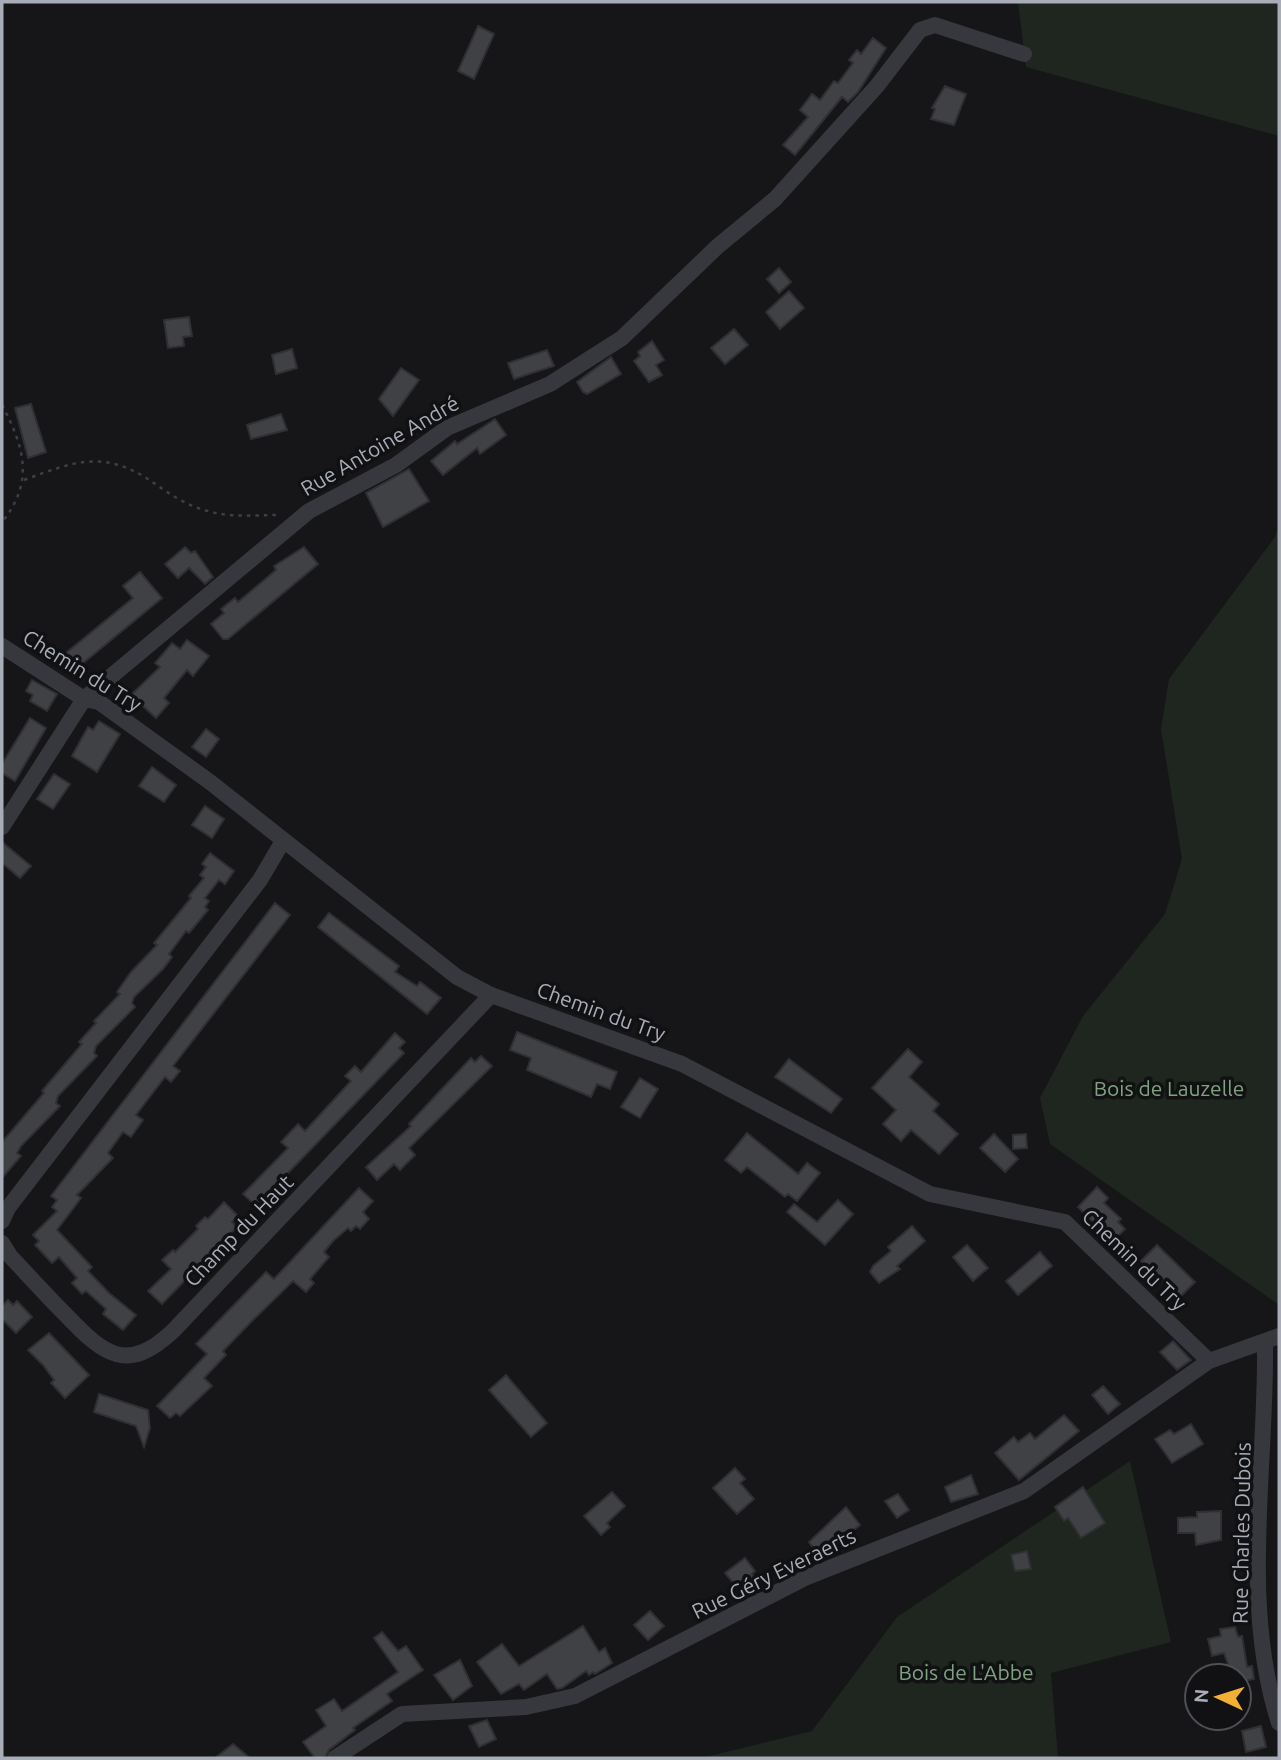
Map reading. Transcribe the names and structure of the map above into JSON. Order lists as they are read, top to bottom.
{
  "streets": {
    "street": [
      "Rue Antoine André",
      "Chemin du Try",
      "Champ du Haut",
      "Rue Charles Dubois",
      "Rue Géry Everaerts"
    ]
  },
  "crossings": [
    ["Rue Antoine André", "Chemin du Try"],
    ["Chemin du Try", "Champ du Haut"],
    ["Chemin du Try", "Rue Charles Dubois"],
    ["Chemin du Try", "Rue Géry Everaerts"],
    ["Rue Charles Dubois", "Rue Géry Everaerts"]
  ],
  "parks": ["Bois de Lauzelle", "Bois de L'Abbe"],
  "north": "left"
}
